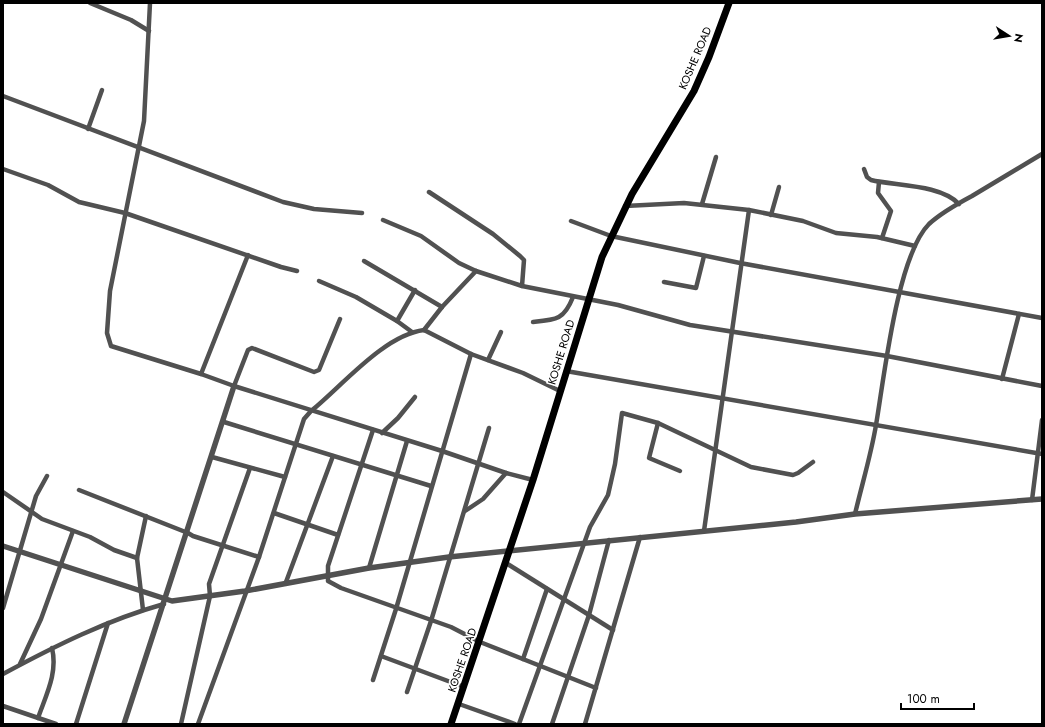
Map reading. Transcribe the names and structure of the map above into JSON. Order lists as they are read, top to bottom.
{
  "streets": {
    "main road": ["KOSHE ROAD"]
  },
  "scale_bar": "100 m",
  "north": "right"
}
